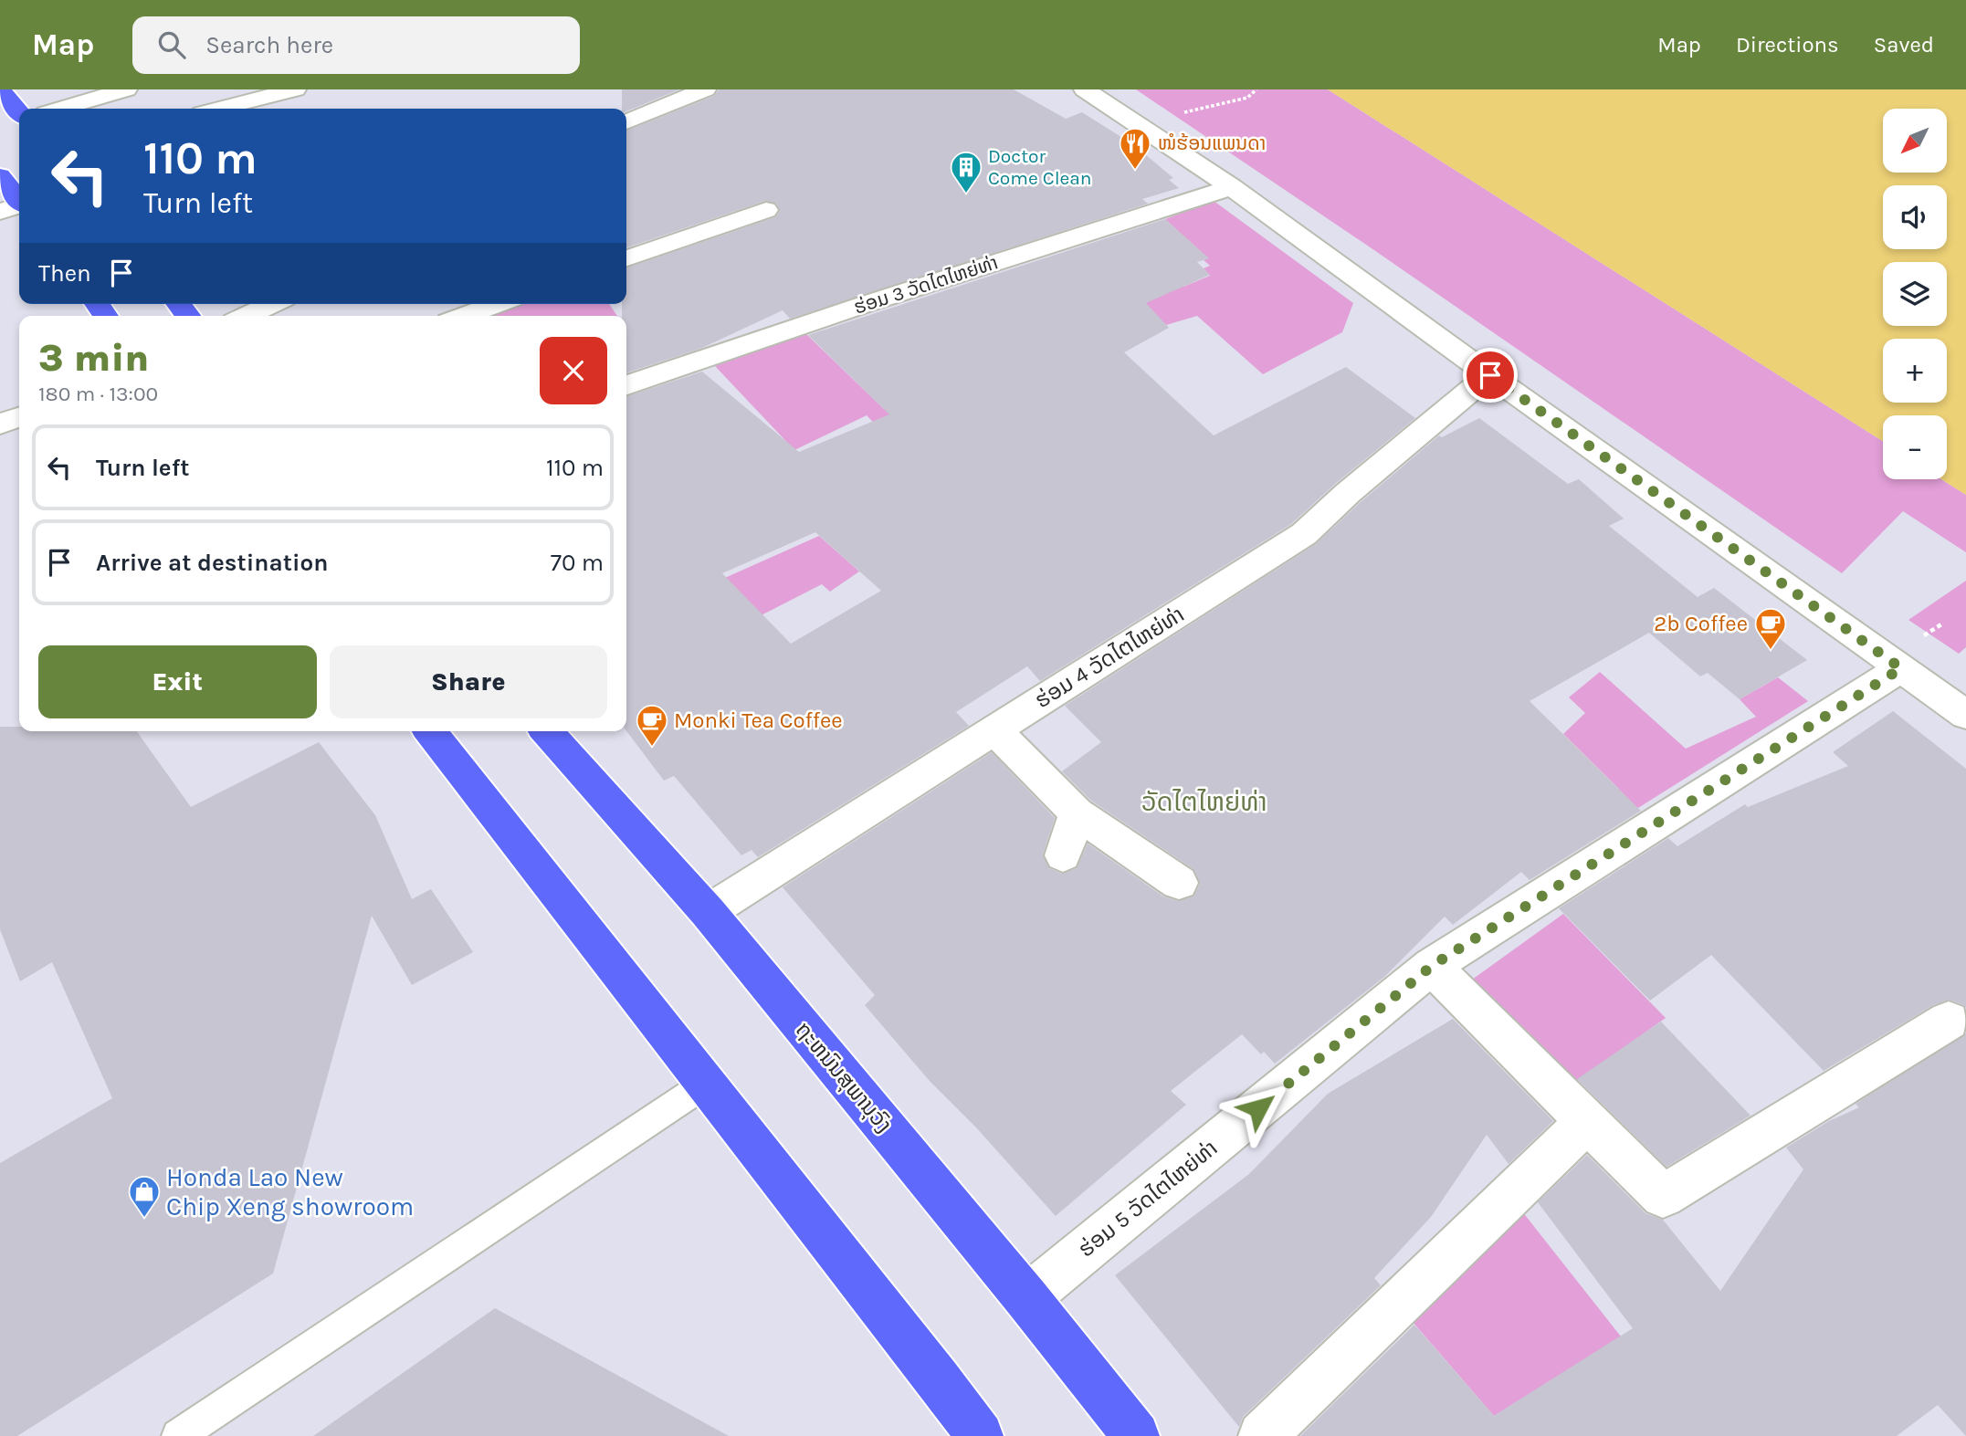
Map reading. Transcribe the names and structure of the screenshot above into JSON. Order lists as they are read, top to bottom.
{
  "streets": {
    "highway": ["ຖະຫນົນສຸພານຸວົງ"],
    "street": ["ຮ່ອມ 3 ວັດໄຕໄຫຍ່ທ່າ", "ຮ່ອມ 4 ວັດໄຕໄຫຍ່ທ່າ", "ຮ່ອມ 5 ວັດໄຕໄຫຍ່ທ່າ"]
  },
  "crossings": [
    ["ຮ່ອມ 4 ວັດໄຕໄຫຍ່ທ່າ", "ຖະຫນົນສຸພານຸວົງ"],
    ["ຖະຫນົນສຸພານຸວົງ", "ຮ່ອມ 5 ວັດໄຕໄຫຍ່ທ່າ"]
  ],
  "districts": ["ວັດໄຕໄຫຍ່ທ່າ"],
  "places": {
    "restaurant": ["ໜໍຮ້ອນແພນດາ"],
    "building": ["Doctor Come Clean"],
    "cafe": ["2b Coffee", "Monki Tea Coffee"],
    "shop": ["Honda Lao New Chip Xeng showroom"]
  },
  "north": "bottom left",
  "page": {
    "header": "Map",
    "search": "Search here",
    "nav": ["Map", "Directions", "Saved"],
    "map_buttons": ["+", "−"],
    "turn": ["110 m", "Turn left"],
    "then": "Then",
    "heading": ["3 min", "180 m · 13:00"],
    "list": [
      {
        "name": "Turn left",
        "value": "110 m"
      },
      {
        "name": "Arrive at destination",
        "value": "70 m"
      }
    ],
    "buttons": ["Exit", "Share"]
  }
}
